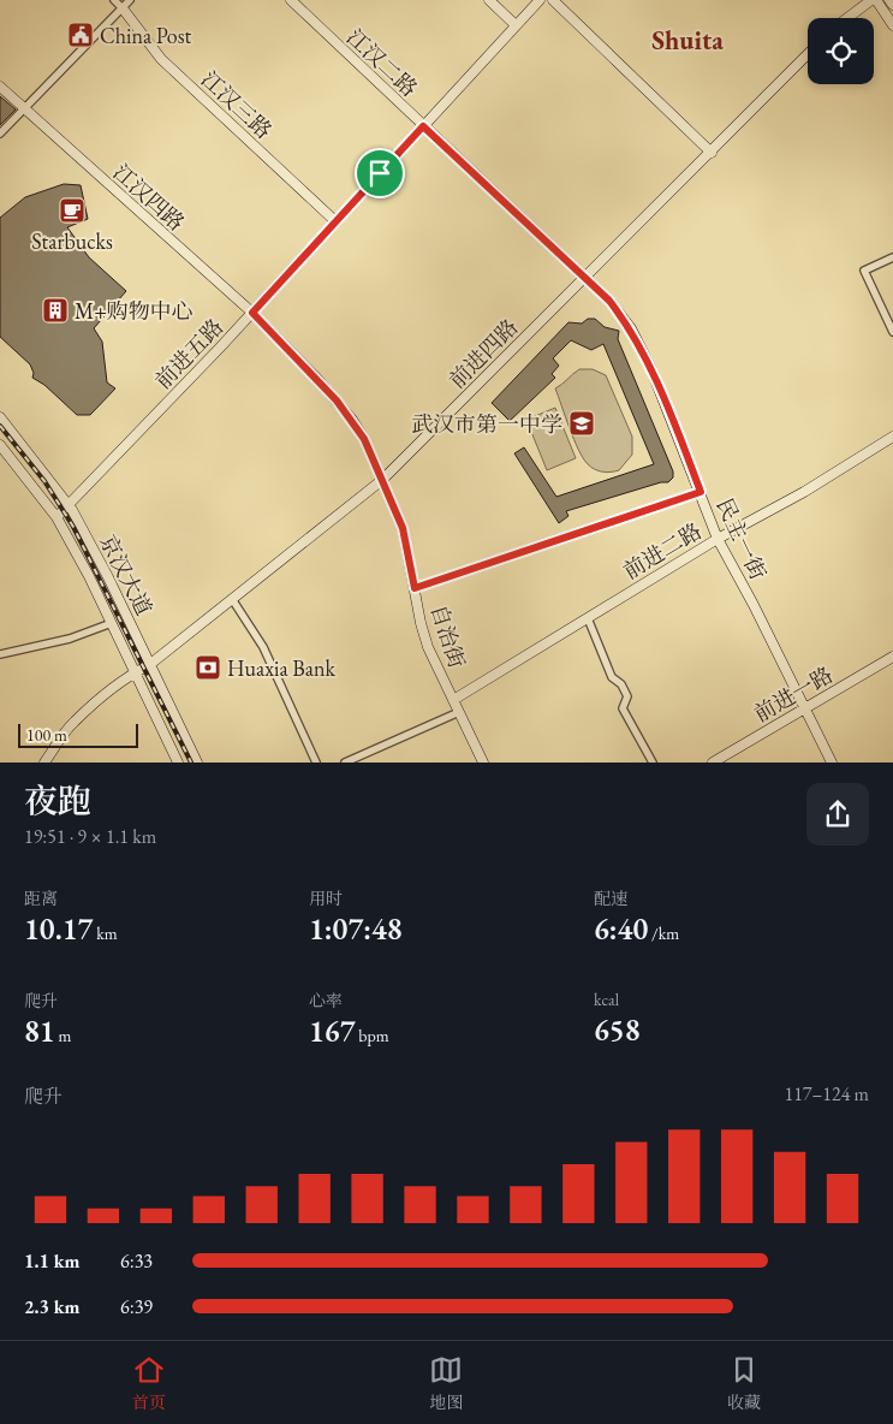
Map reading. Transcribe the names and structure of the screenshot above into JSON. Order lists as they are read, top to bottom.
{
  "streets": {
    "street": [
      "江汉二路",
      "江汉三路",
      "江汉四路",
      "前进五路",
      "前进四路",
      "民主一街",
      "前进二路",
      "京汉大道",
      "自治街",
      "前进一路"
    ]
  },
  "crossings": [
    ["江汉二路", "前进五路"],
    ["江汉二路", "民主一街"],
    ["江汉三路", "前进五路"],
    ["江汉四路", "前进五路"],
    ["江汉四路", "自治街"],
    ["前进五路", "民主一街"],
    ["前进五路", "京汉大道"],
    ["前进五路", "自治街"],
    ["前进四路", "民主一街"],
    ["前进四路", "京汉大道"],
    ["前进四路", "自治街"],
    ["民主一街", "前进二路"],
    ["民主一街", "前进一路"],
    ["前进二路", "自治街"]
  ],
  "districts": ["Shuita"],
  "places": {
    "public building": ["China Post"],
    "cafe": ["Starbucks"],
    "building": ["M+购物中心"],
    "school or university": ["武汉市第一中学"],
    "bank": ["Huaxia Bank"]
  },
  "scale_bar": "100 m",
  "page": {
    "scale": "100 m",
    "heading": ["夜跑", "19:51 · 9 × 1.1 km"],
    "stats": [
      ["距离", "10.17 km"],
      ["用时", "1:07:48"],
      ["配速", "6:40 /km"],
      ["爬升", "81 m"],
      ["心率", "167 bpm"],
      ["kcal", "658"]
    ],
    "chart": ["爬升", "117–124 m"],
    "list": [
      {
        "name": "1.1 km",
        "note": "6:33"
      },
      {
        "name": "2.3 km",
        "note": "6:39"
      }
    ],
    "tabs": ["首页", "地图", "收藏"]
  }
}
